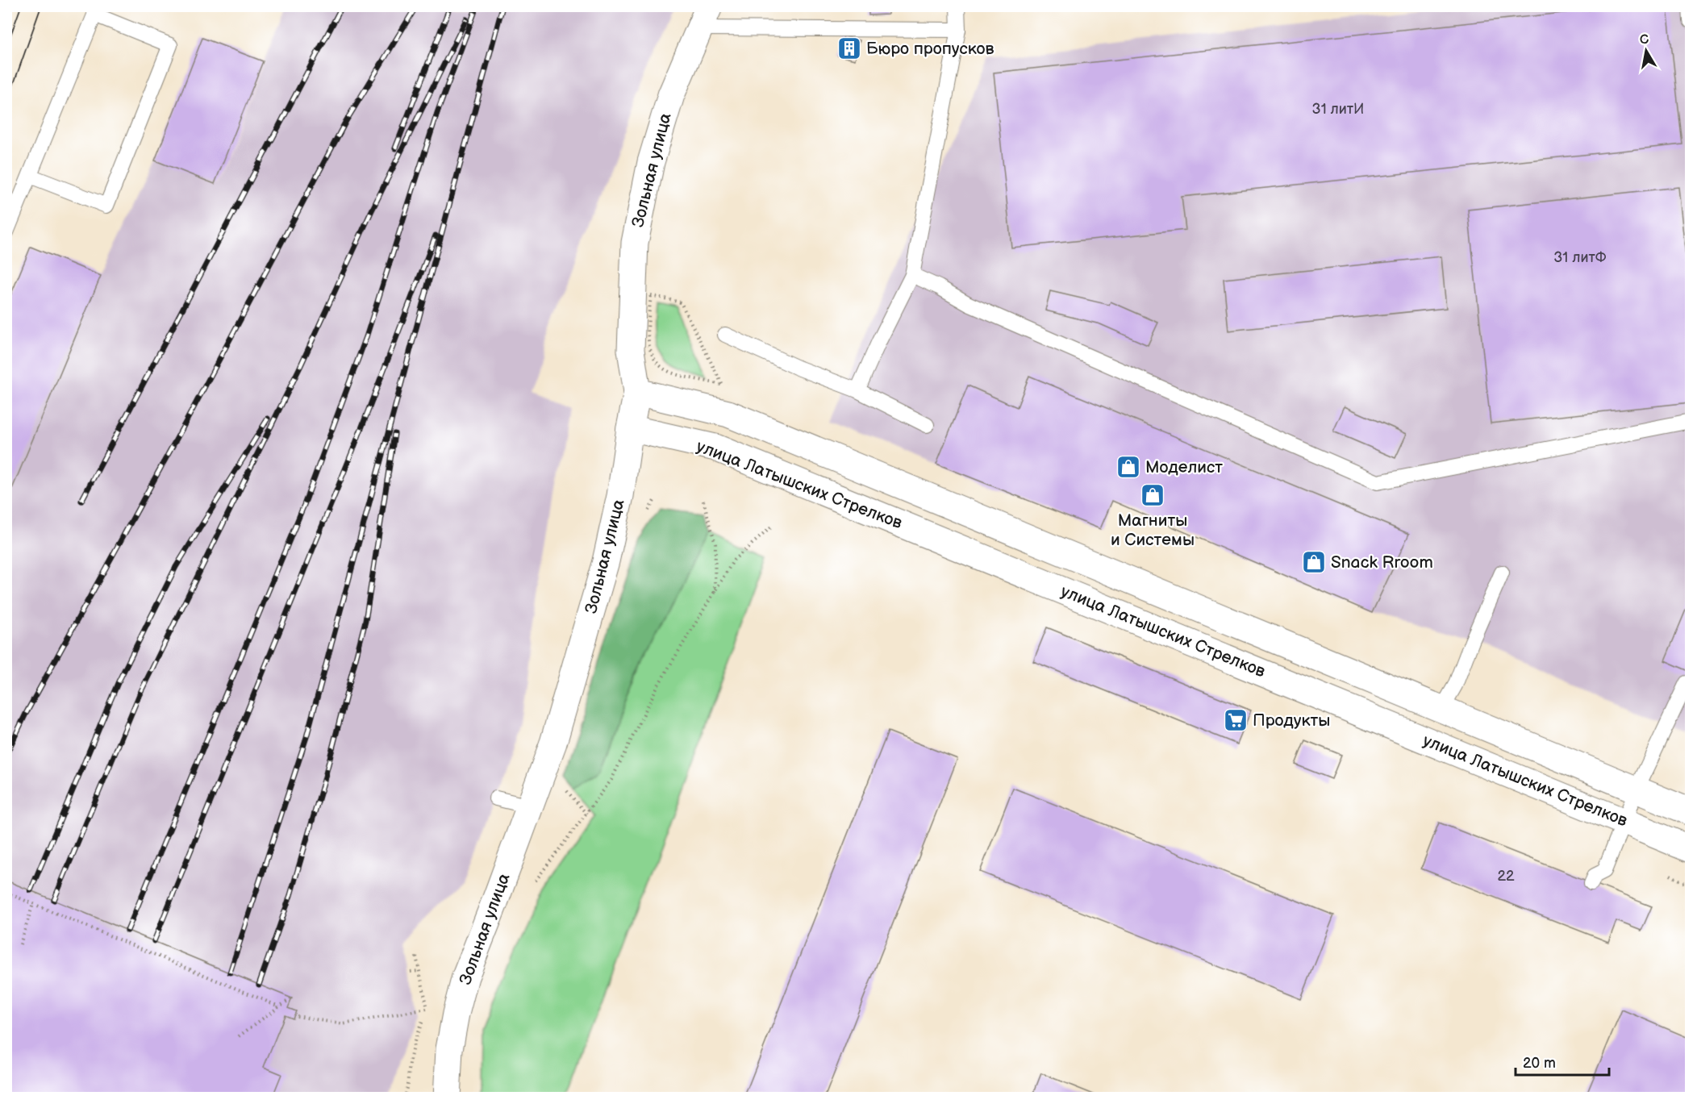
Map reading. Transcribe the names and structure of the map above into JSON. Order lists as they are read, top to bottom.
{
  "streets": {
    "street": ["Зольная улица", "улица Латышских Стрелков"]
  },
  "crossings": [
    ["Зольная улица", "улица Латышских Стрелков"]
  ],
  "places": {
    "building": ["Бюро пропусков"],
    "shop": ["Моделист", "Магниты и Системы", "Snack Rroom"],
    "supermarket": ["Продукты"]
  },
  "house_numbers": ["31 литИ", "31 литФ", "22"],
  "scale_bar": "20 m",
  "north": "top"
}
